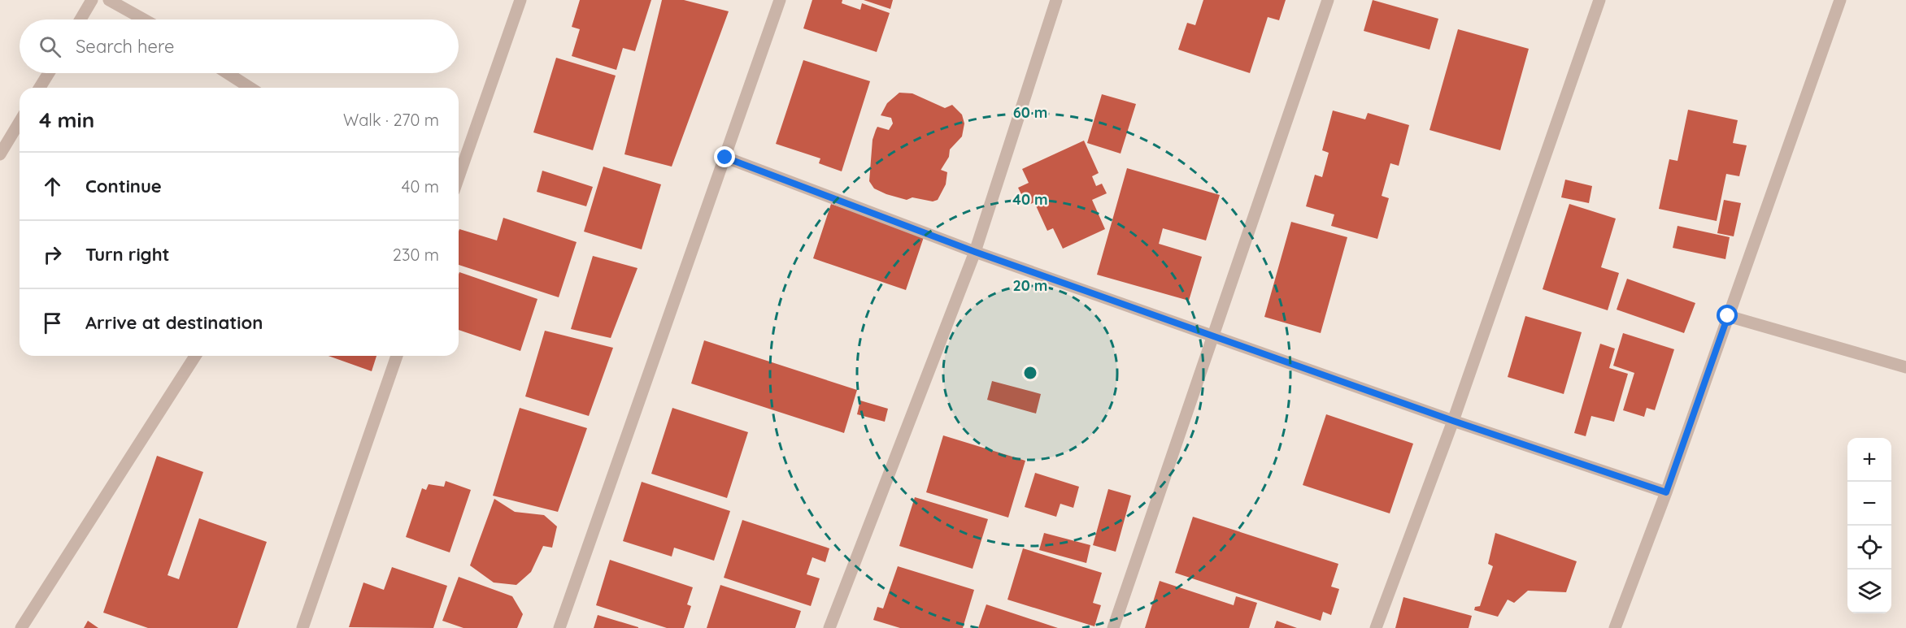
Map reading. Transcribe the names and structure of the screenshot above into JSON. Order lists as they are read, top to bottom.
{
  "page": {
    "search": "Search here",
    "heading": ["4 min", "Walk · 270 m"],
    "list": [
      ["Continue", "40 m"],
      ["Turn right", "230 m"],
      "Arrive at destination"
    ],
    "map_buttons": ["+", "−"]
  },
  "rings": ["60 m", "40 m", "20 m"]
}
